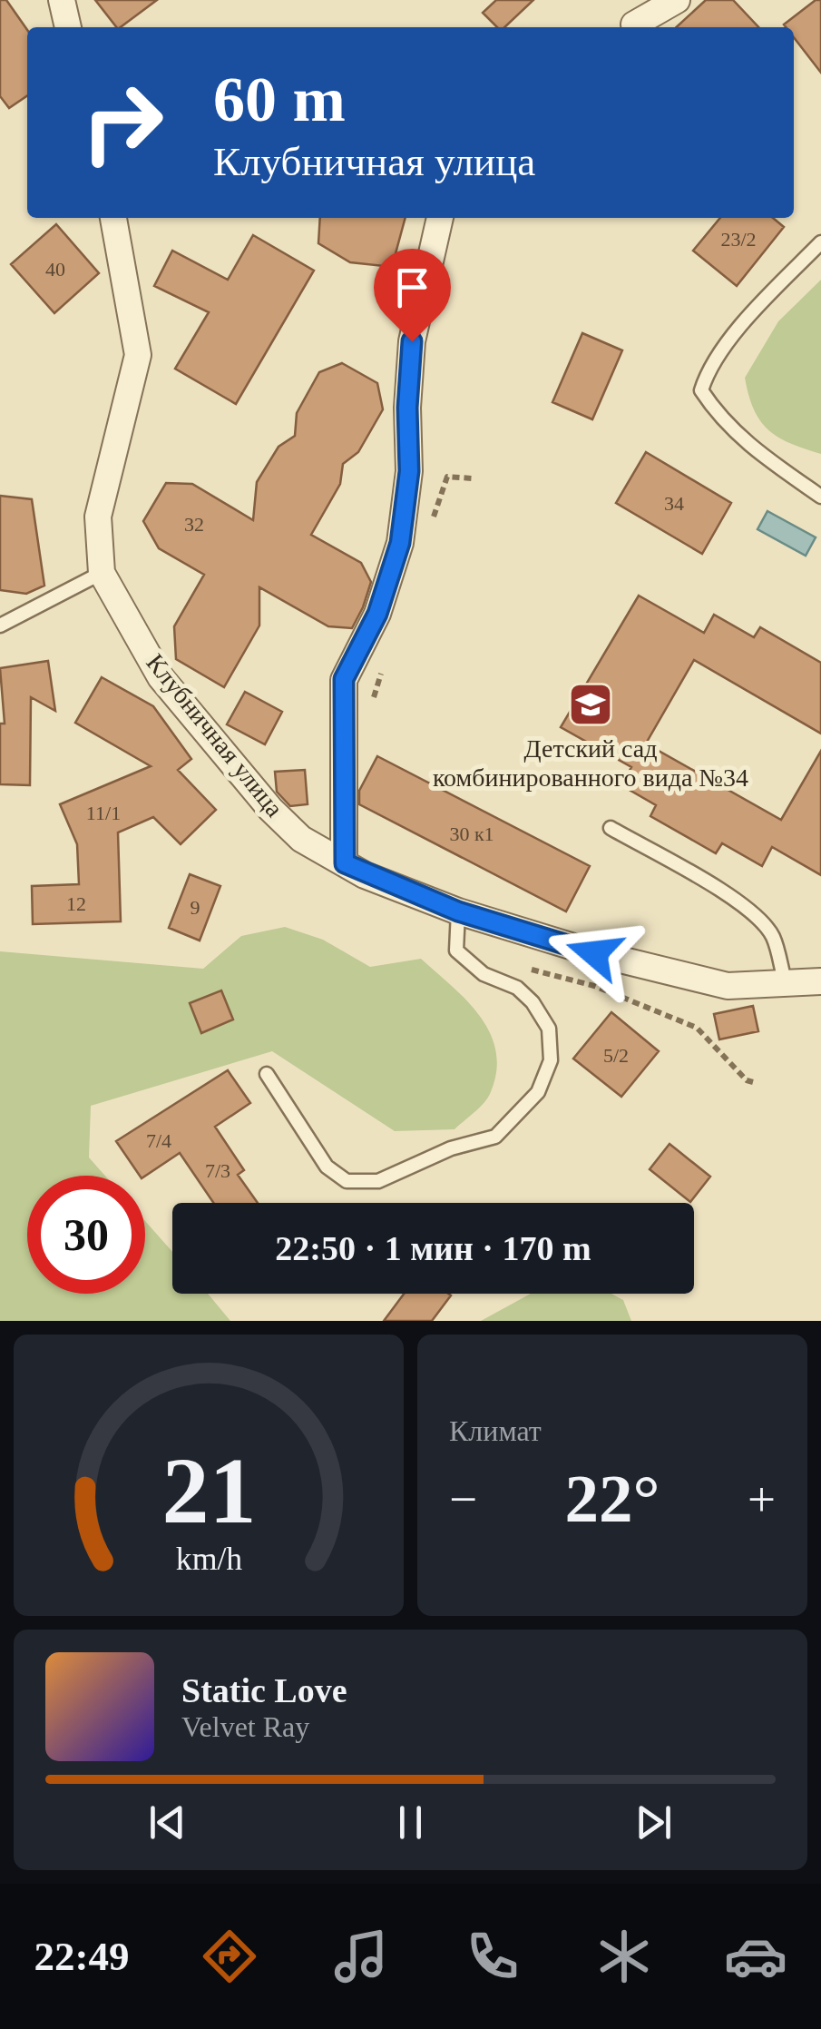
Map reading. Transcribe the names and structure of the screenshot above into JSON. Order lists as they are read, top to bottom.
{
  "streets": {
    "street": ["Клубничная улица"]
  },
  "places": {
    "school or university": ["Детский сад комбинированного вида №34"]
  },
  "house_numbers": [
    "23/2",
    "40",
    "34",
    "32",
    "11/1",
    "30 к1",
    "12",
    "9",
    "5/2",
    "7/4",
    "7/3"
  ],
  "page": {
    "turn": ["60 m", "Клубничная улица"],
    "limit": "30",
    "trip": "22:50 · 1 мин · 170 m",
    "tile": "Климат",
    "heat": ["−", "22°", "+"],
    "song": ["Static Love", "Velvet Ray"],
    "tabs": "22:49",
    "gauge": ["21", "km/h"]
  }
}
